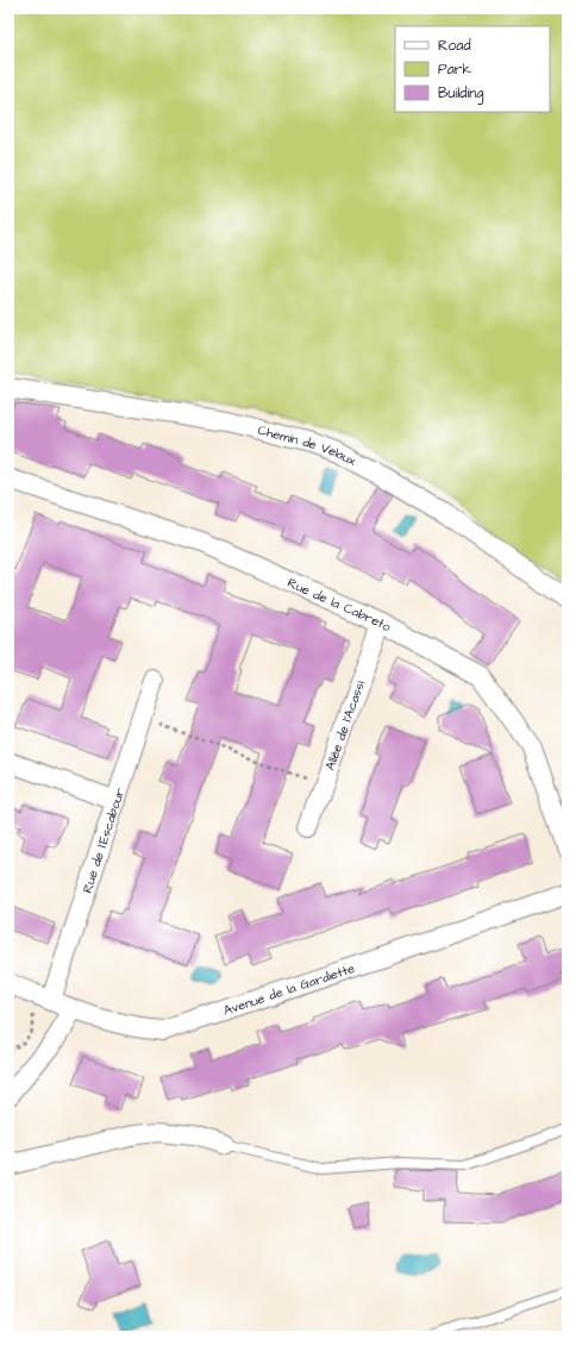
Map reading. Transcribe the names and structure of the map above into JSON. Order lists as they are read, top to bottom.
{
  "streets": {
    "street": [
      "Chemin de Velaux",
      "Rue de la Cabreto",
      "Allée de l'Acassi",
      "Rue de l'Escabour",
      "Avenue de la Gardiette"
    ]
  },
  "crossings": [
    ["Rue de la Cabreto", "Allée de l'Acassi"],
    ["Rue de l'Escabour", "Avenue de la Gardiette"]
  ],
  "legend": ["Road", "Park", "Building"]
}
